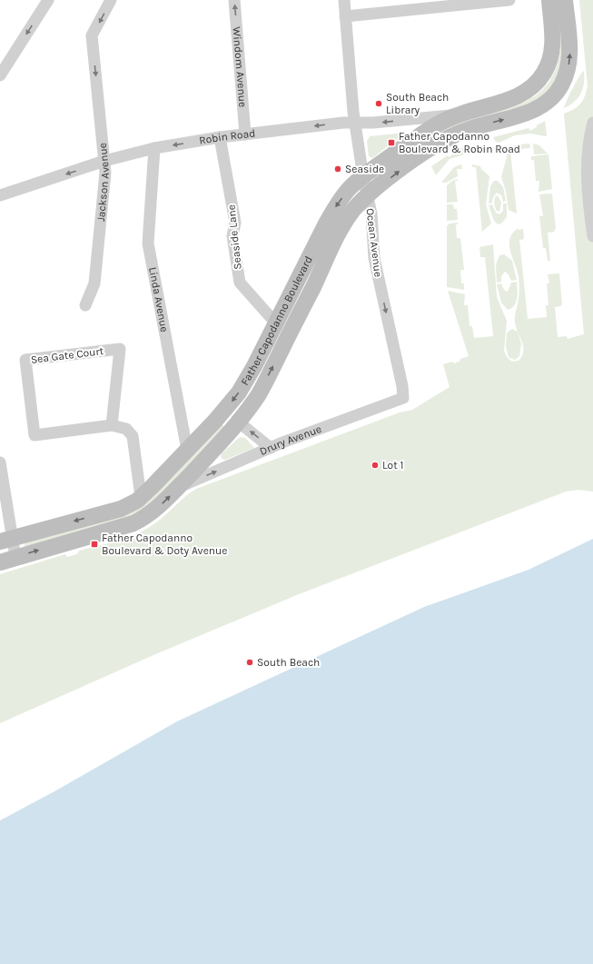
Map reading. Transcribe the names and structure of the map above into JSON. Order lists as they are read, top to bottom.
{
  "streets": {
    "main road": ["Father Capodanno Boulevard"],
    "street": [
      "Windom Avenue",
      "Robin Road",
      "Jackson Avenue",
      "Seaside Lane",
      "Ocean Avenue",
      "Linda Avenue",
      "Sea Gate Court",
      "Drury Avenue"
    ]
  },
  "crossings": [
    ["Windom Avenue", "Robin Road"],
    ["Robin Road", "Jackson Avenue"],
    ["Robin Road", "Seaside Lane"],
    ["Robin Road", "Ocean Avenue"],
    ["Robin Road", "Linda Avenue"],
    ["Robin Road", "Father Capodanno Boulevard"],
    ["Seaside Lane", "Father Capodanno Boulevard"],
    ["Ocean Avenue", "Father Capodanno Boulevard"],
    ["Ocean Avenue", "Drury Avenue"],
    ["Linda Avenue", "Father Capodanno Boulevard"],
    ["Father Capodanno Boulevard", "Sea Gate Court"],
    ["Father Capodanno Boulevard", "Drury Avenue"]
  ],
  "one_way": [
    "Windom Avenue",
    "Robin Road",
    "Jackson Avenue",
    "Ocean Avenue",
    "Drury Avenue"
  ],
  "places": {
    "other": [
      "South Beach Library",
      "Seaside",
      "Lot 1",
      "South Beach"
    ],
    "transit": ["Father Capodanno Boulevard & Robin Road", "Father Capodanno Boulevard & Doty Avenue"]
  }
}
